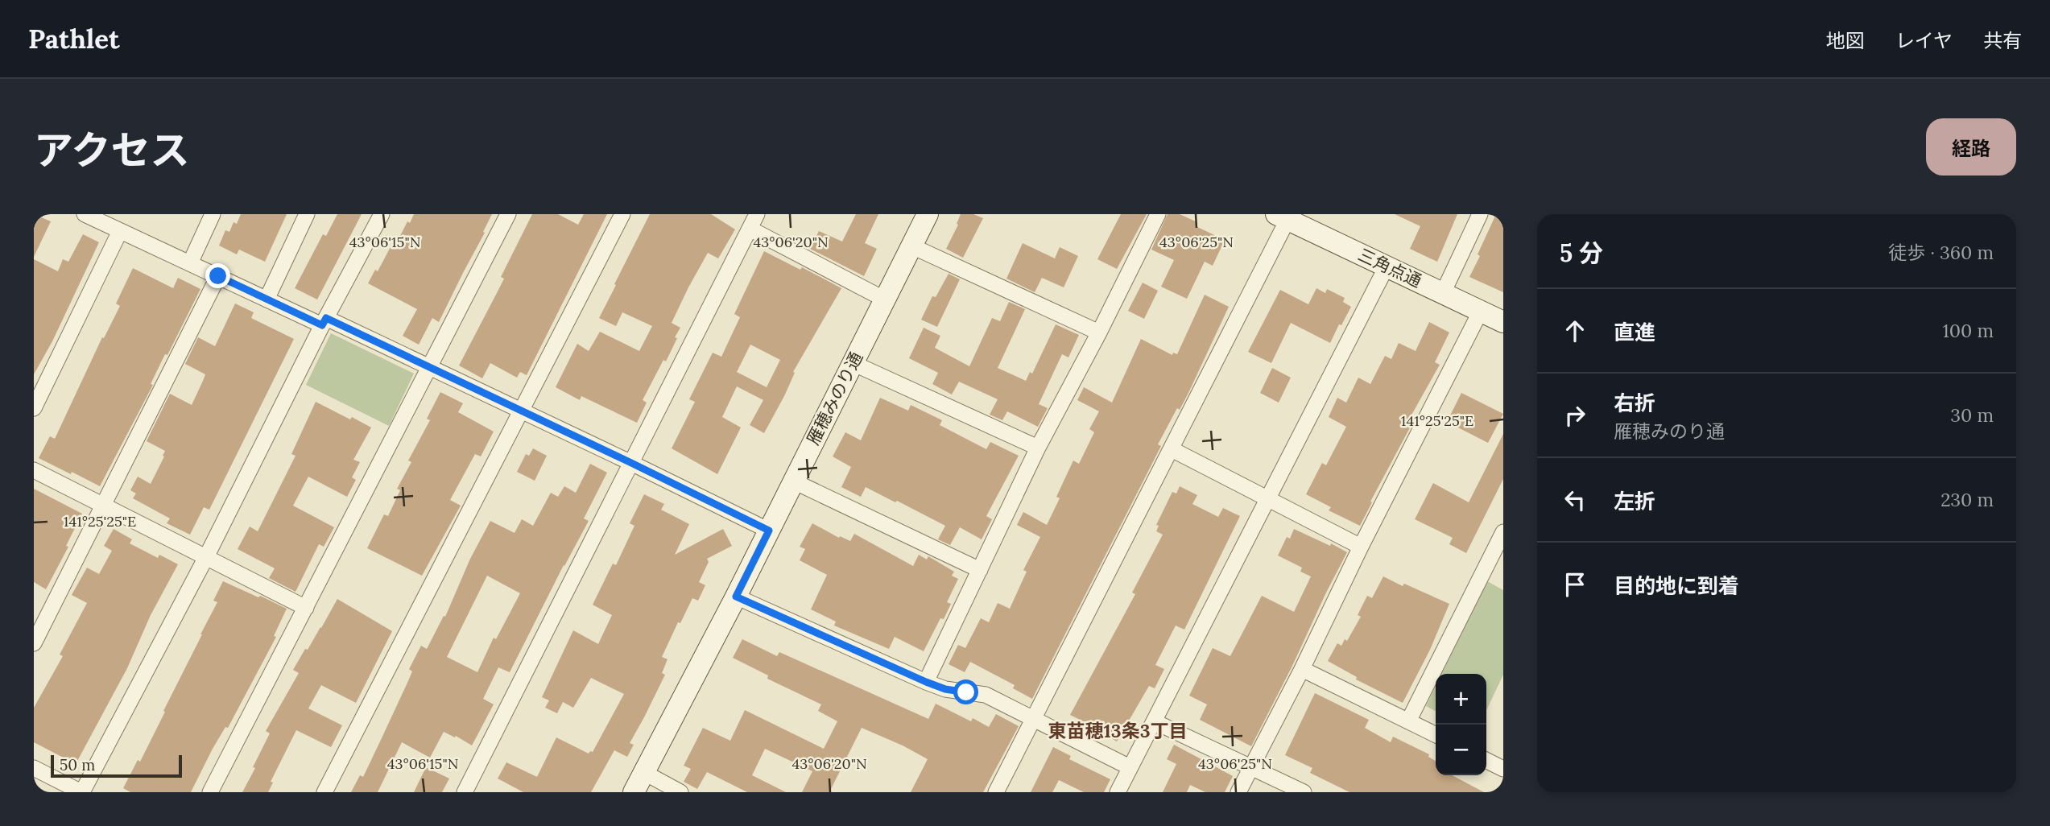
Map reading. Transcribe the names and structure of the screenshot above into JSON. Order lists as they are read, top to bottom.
{
  "streets": {
    "street": ["三角点通", "雁穂みのり通"]
  },
  "districts": ["東苗穂13条3丁目"],
  "scale_bar": "50 m",
  "page": {
    "header": "Pathlet",
    "nav": ["地図", "レイヤ", "共有"],
    "title": "アクセス",
    "buttons": "経路",
    "heading": ["5 分", "徒歩 · 360 m"],
    "list": [
      ["直進", "100 m"],
      ["右折", "雁穂みのり通", "30 m"],
      ["左折", "230 m"],
      "目的地に到着"
    ],
    "map_buttons": ["+", "−"],
    "scale": "50 m"
  },
  "coordinates": [
    "43°06'15\"N",
    "43°06'20\"N",
    "43°06'25\"N",
    "141°25'25\"E"
  ]
}
